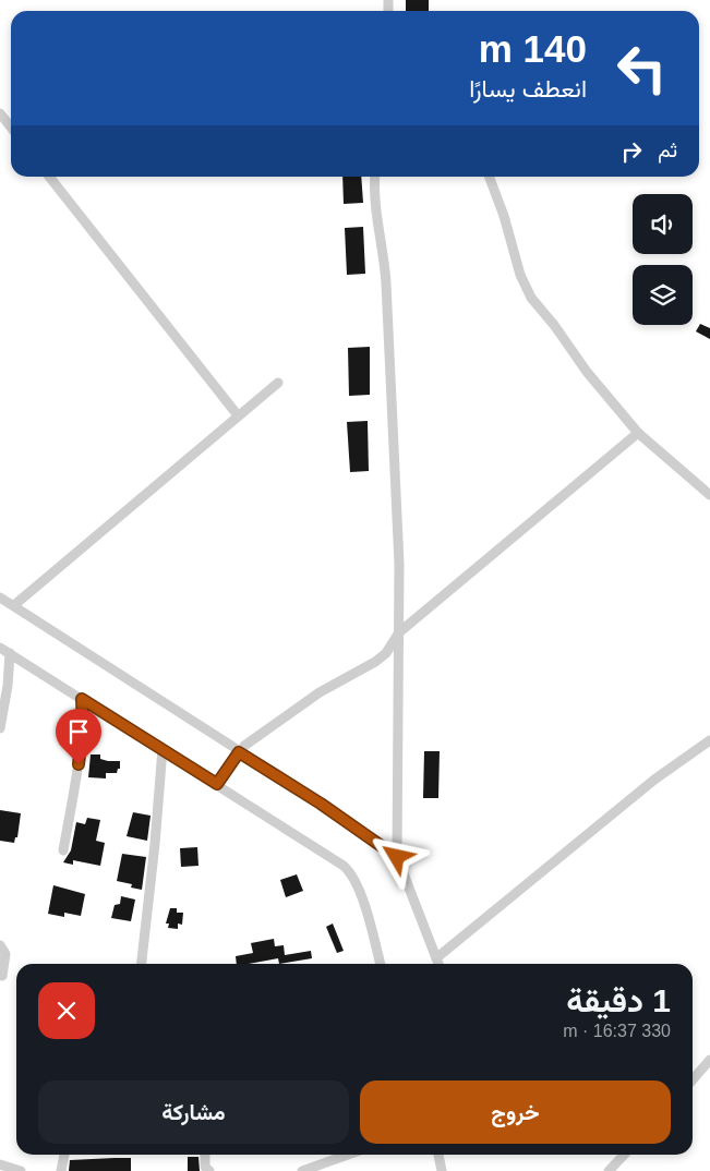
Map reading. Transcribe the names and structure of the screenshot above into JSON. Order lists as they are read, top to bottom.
{
  "page": {
    "turn": ["140 m", "انعطف يسارًا"],
    "then": "ثم",
    "heading": ["1 دقيقة", "330 m · 16:37"],
    "buttons": ["خروج", "مشاركة"]
  }
}
